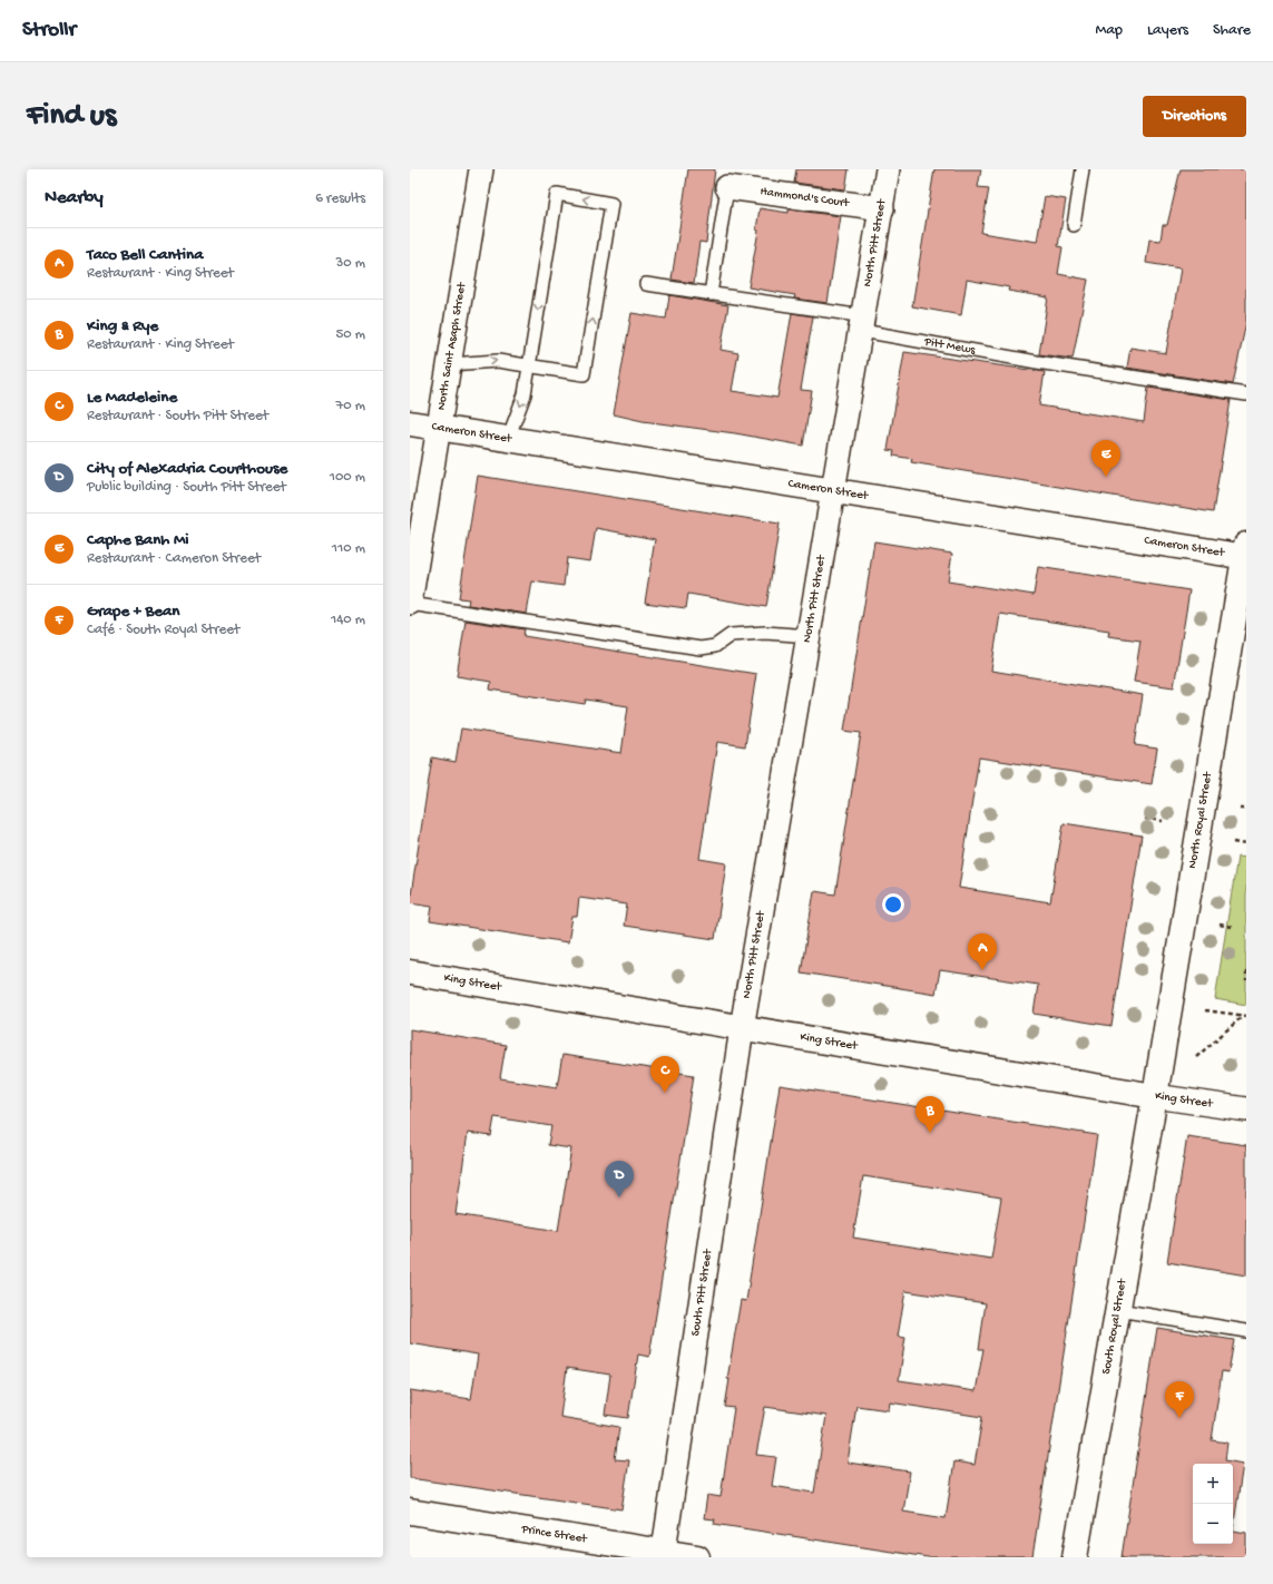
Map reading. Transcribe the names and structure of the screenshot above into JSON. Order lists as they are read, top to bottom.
{
  "streets": {
    "main road": [
      "Cameron Street",
      "North Royal Street",
      "King Street",
      "South Royal Street",
      "Prince Street"
    ],
    "street": [
      "Hammond's Court",
      "North Pitt Street",
      "North Saint Asaph Street",
      "South Pitt Street"
    ],
    "lane": ["Pitt Mews"]
  },
  "crossings": [
    ["Hammond's Court", "North Pitt Street"],
    ["North Pitt Street", "Pitt Mews"],
    ["North Pitt Street", "Cameron Street"],
    ["North Pitt Street", "King Street"],
    ["North Pitt Street", "South Pitt Street"],
    ["North Saint Asaph Street", "Cameron Street"],
    ["Cameron Street", "North Royal Street"],
    ["North Royal Street", "King Street"],
    ["North Royal Street", "South Royal Street"],
    ["King Street", "South Pitt Street"],
    ["King Street", "South Royal Street"],
    ["South Pitt Street", "Prince Street"]
  ],
  "page": {
    "header": "Strollr",
    "nav": ["Map", "Layers", "Share"],
    "buttons": "Directions",
    "title": "Find us",
    "heading": ["Nearby", "6 results"],
    "list": [
      {
        "mark": "A",
        "name": "Taco Bell Cantina",
        "note": "Restaurant · King Street",
        "value": "30 m"
      },
      {
        "mark": "B",
        "name": "King & Rye",
        "note": "Restaurant · King Street",
        "value": "50 m"
      },
      {
        "mark": "C",
        "name": "Le Madeleine",
        "note": "Restaurant · South Pitt Street",
        "value": "70 m"
      },
      {
        "mark": "D",
        "name": "City of Alexadria Courthouse",
        "note": "Public building · South Pitt Street",
        "value": "100 m"
      },
      {
        "mark": "E",
        "name": "Caphe Banh Mi",
        "note": "Restaurant · Cameron Street",
        "value": "110 m"
      },
      {
        "mark": "F",
        "name": "Grape + Bean",
        "note": "Café · South Royal Street",
        "value": "140 m"
      }
    ],
    "pins": [
      "E",
      "A",
      "C",
      "B",
      "D",
      "F"
    ],
    "map_buttons": ["+", "−"]
  }
}
